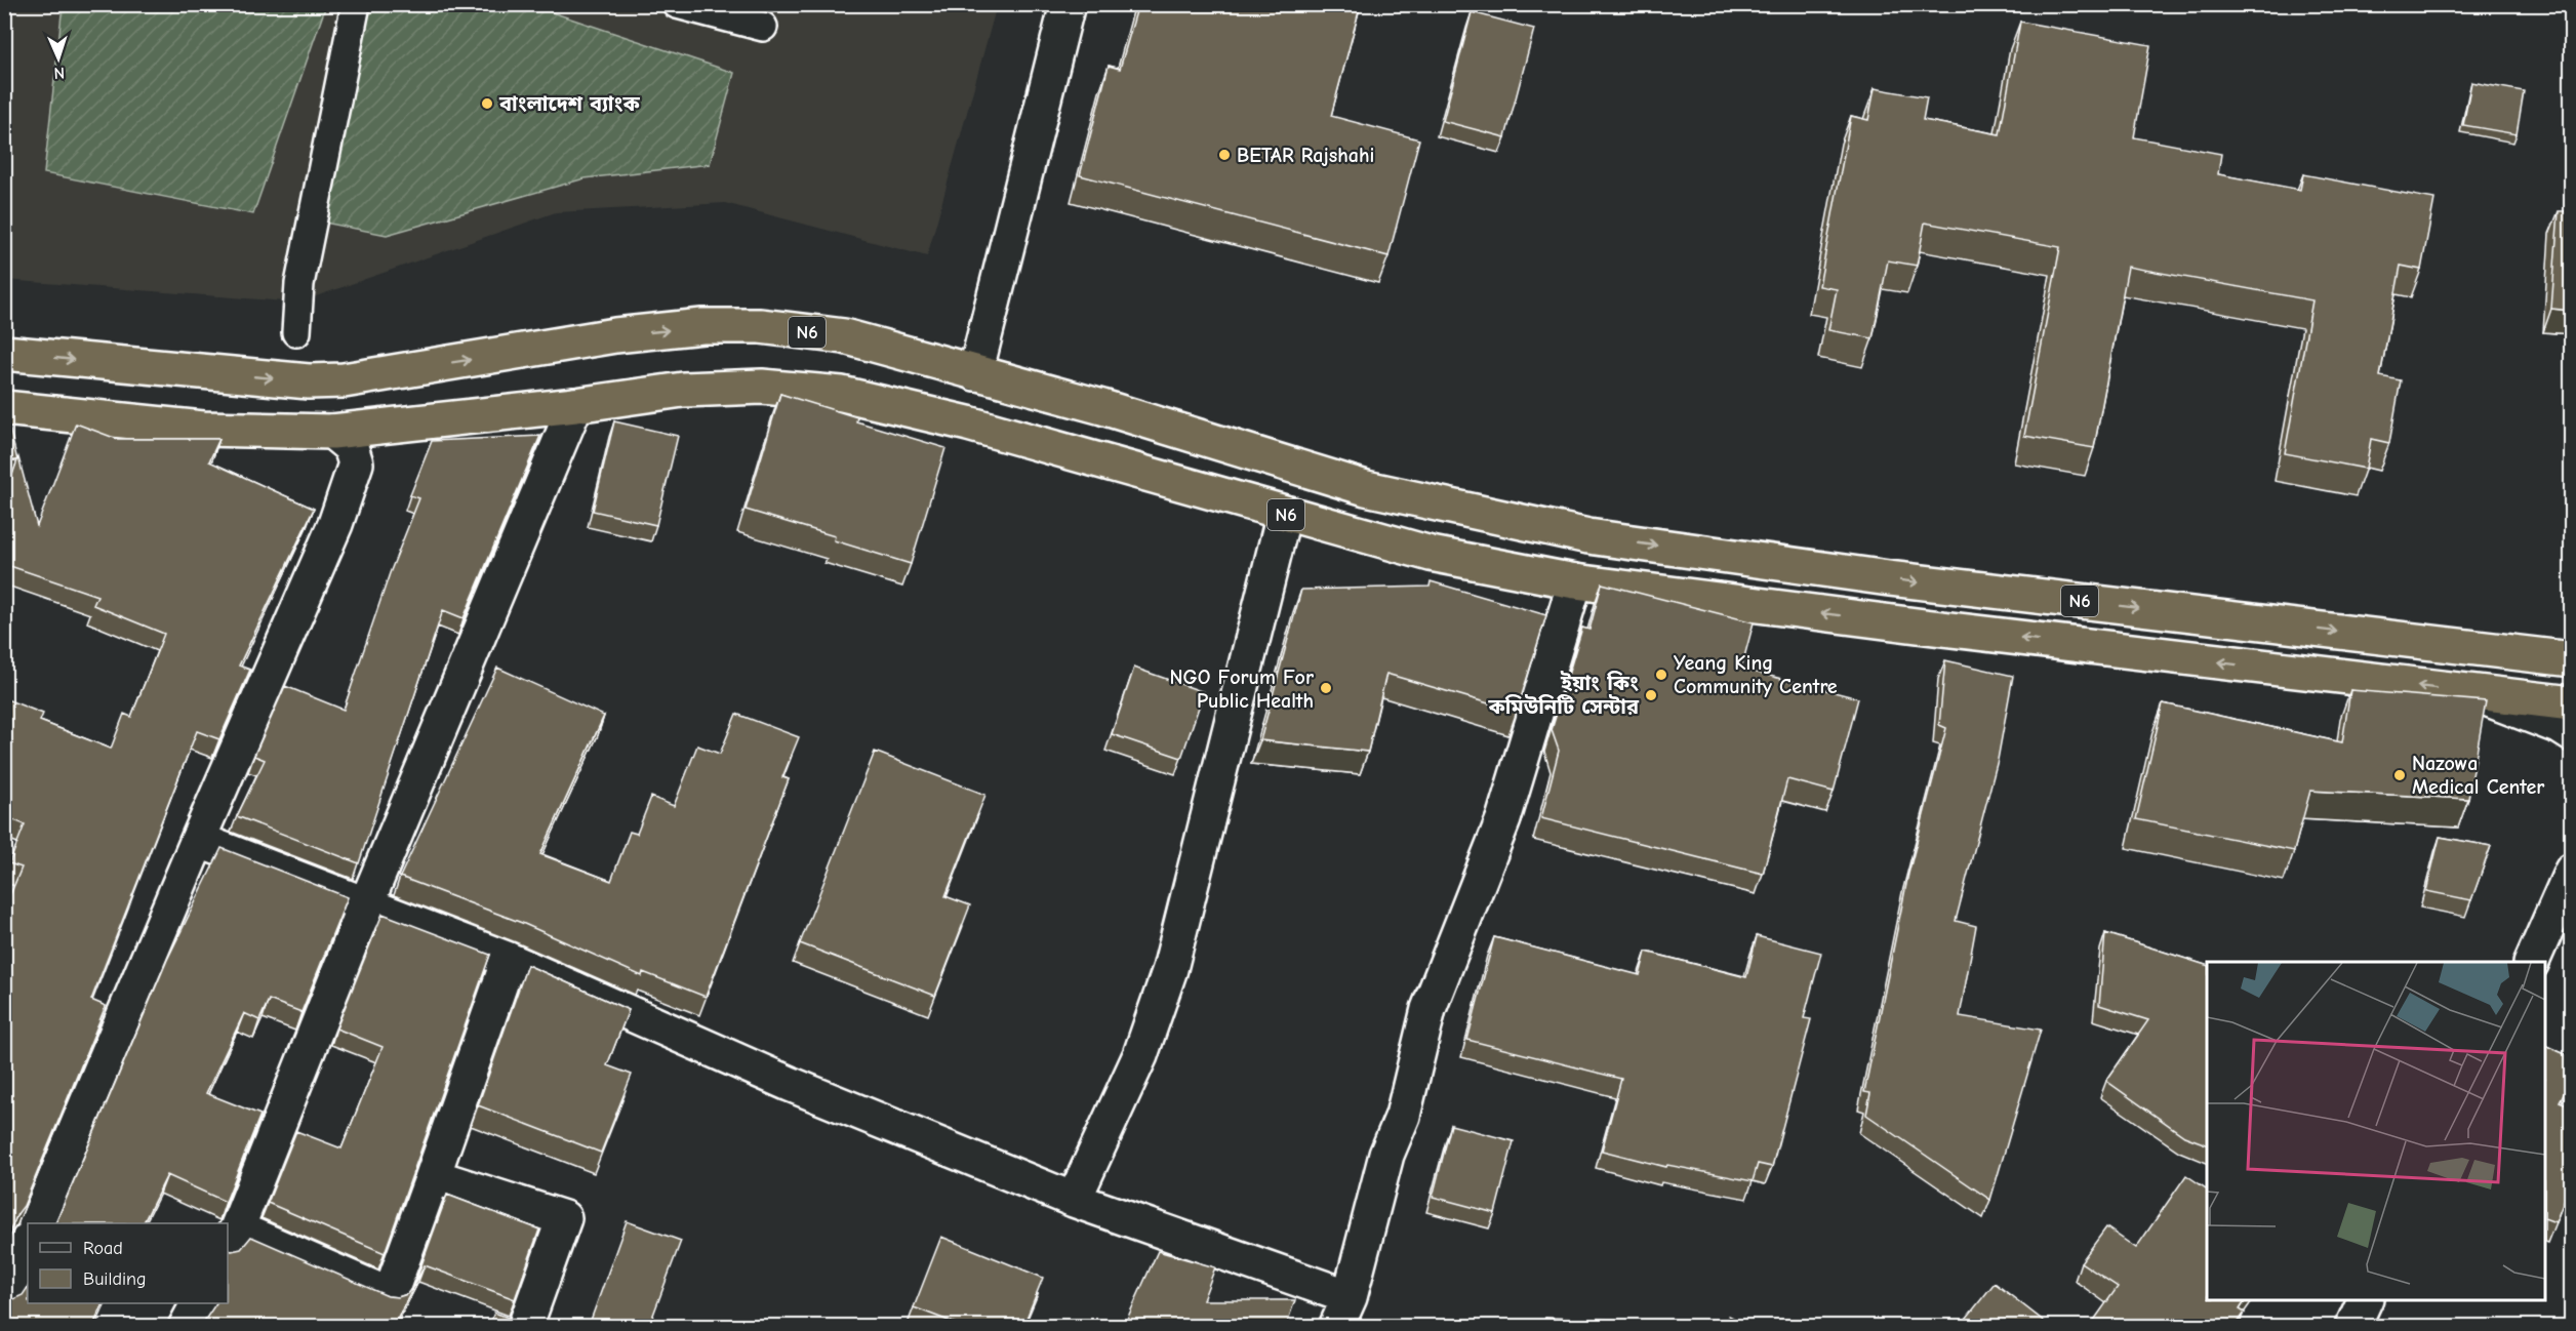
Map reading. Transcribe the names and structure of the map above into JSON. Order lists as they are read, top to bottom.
{
  "streets": {
    "highway": ["N6"]
  },
  "places": [
    "বাংলাদেশ ব্যাংক",
    "BETAR Rajshahi",
    "Yeang King Community Centre",
    "NGO Forum For Public Health",
    "ইয়াং কিং কমিউনিটি সেন্টার",
    "Nazowa Medical Center"
  ],
  "legend": ["Road", "Building"],
  "north": "bottom"
}
